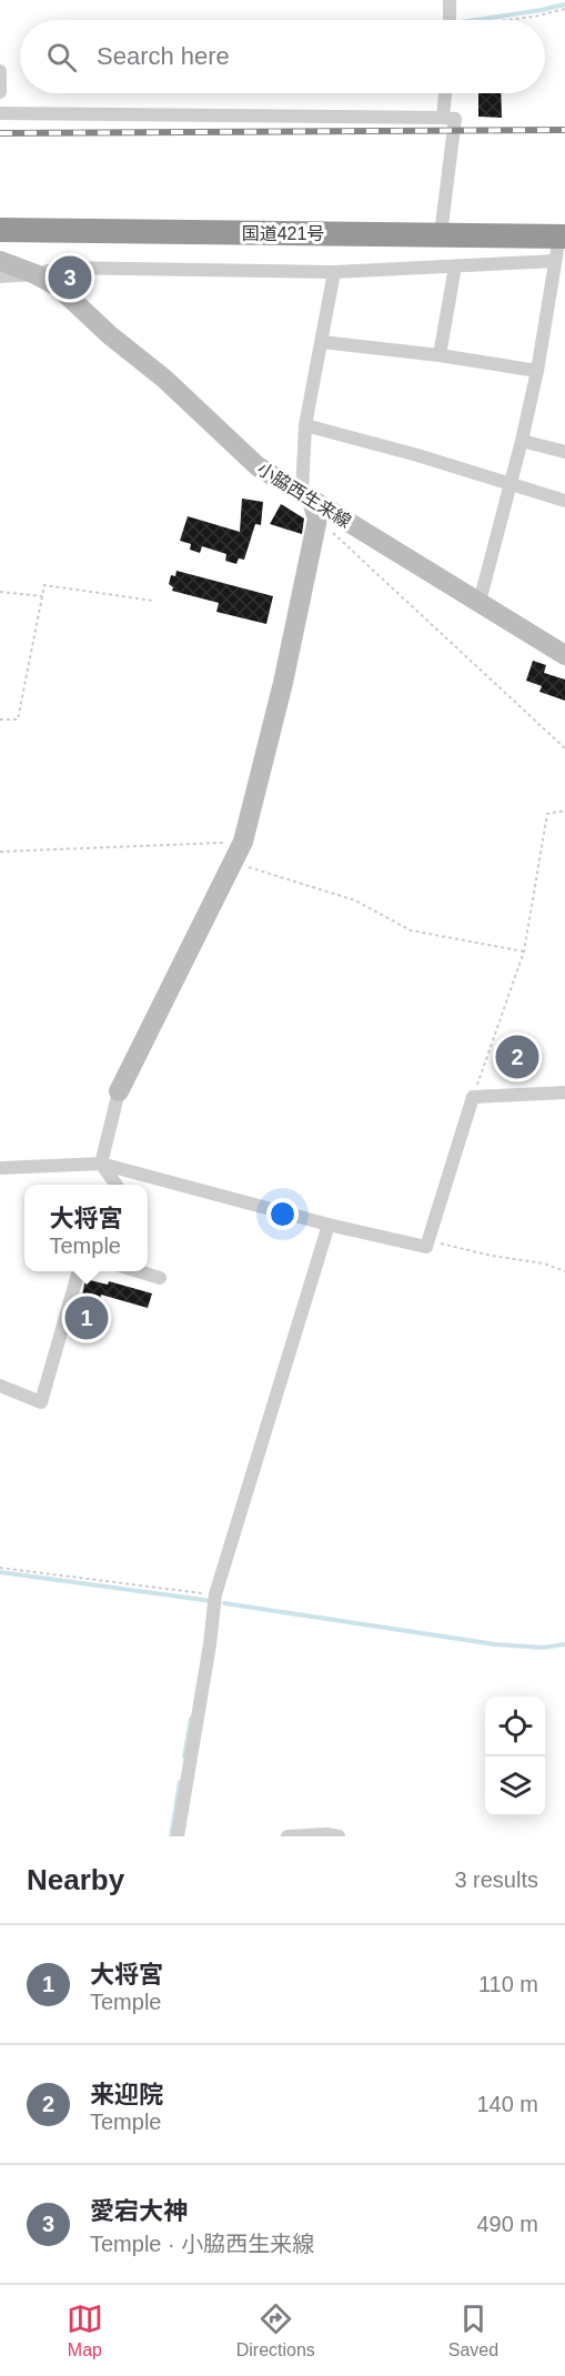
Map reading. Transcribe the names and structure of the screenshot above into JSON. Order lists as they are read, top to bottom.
{
  "streets": {
    "highway": ["国道421号"],
    "main road": ["小脇西生来線"]
  },
  "page": {
    "search": "Search here",
    "pins": ["3", "2", "1"],
    "popup": ["大将宮", "Temple"],
    "heading": ["Nearby", "3 results"],
    "list": [
      {
        "mark": "1",
        "name": "大将宮",
        "note": "Temple",
        "value": "110 m"
      },
      {
        "mark": "2",
        "name": "来迎院",
        "note": "Temple",
        "value": "140 m"
      },
      {
        "mark": "3",
        "name": "愛宕大神",
        "note": "Temple · 小脇西生来線",
        "value": "490 m"
      }
    ],
    "nav": ["Map", "Directions", "Saved"]
  }
}
